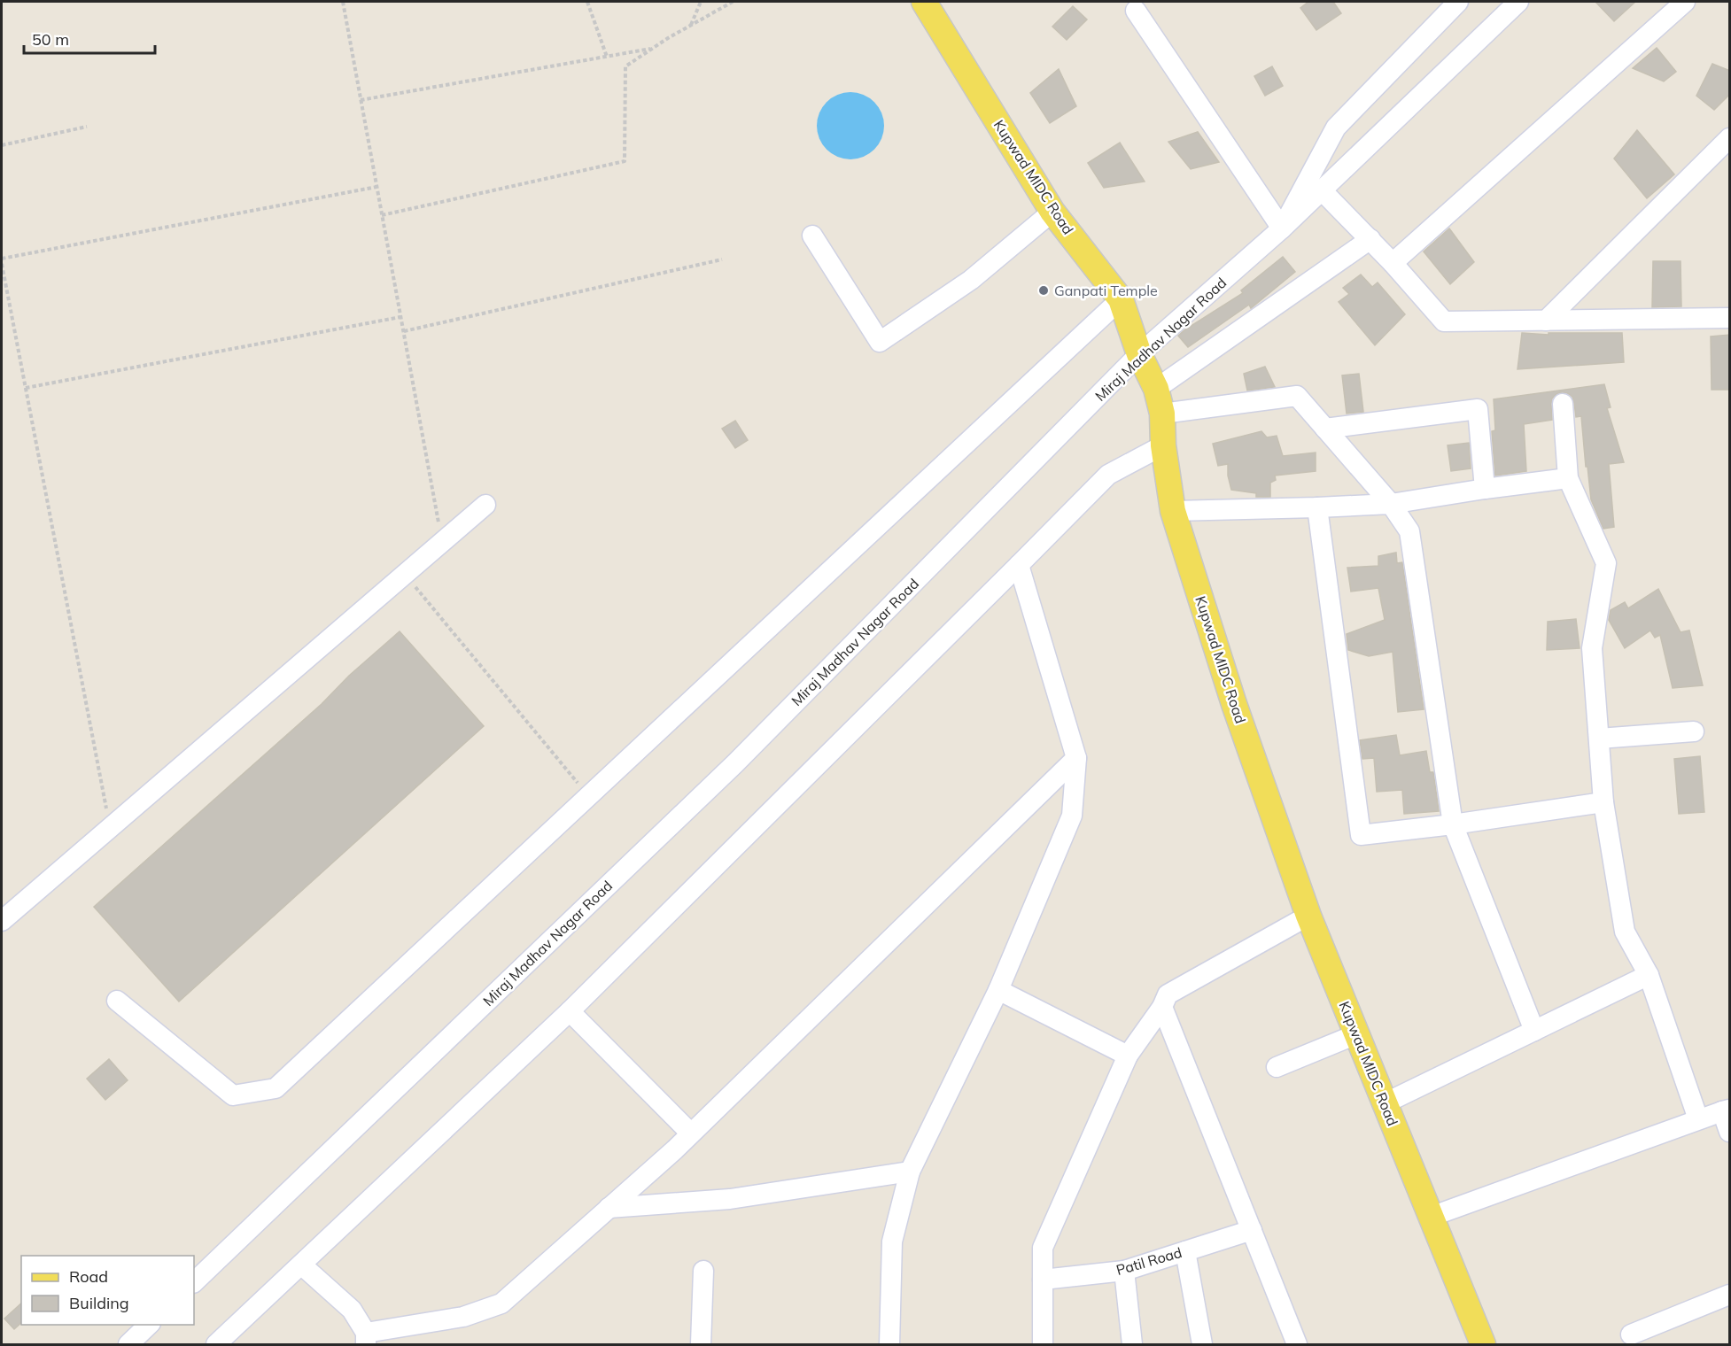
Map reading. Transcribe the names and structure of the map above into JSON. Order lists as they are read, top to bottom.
{
  "streets": {
    "main road": ["Kupwad MIDC Road"],
    "street": ["Miraj Madhav Nagar Road", "Patil Road"]
  },
  "crossings": [
    ["Kupwad MIDC Road", "Miraj Madhav Nagar Road"]
  ],
  "places": ["Ganpati Temple"],
  "legend": ["Road", "Building"],
  "scale_bar": "50 m"
}
